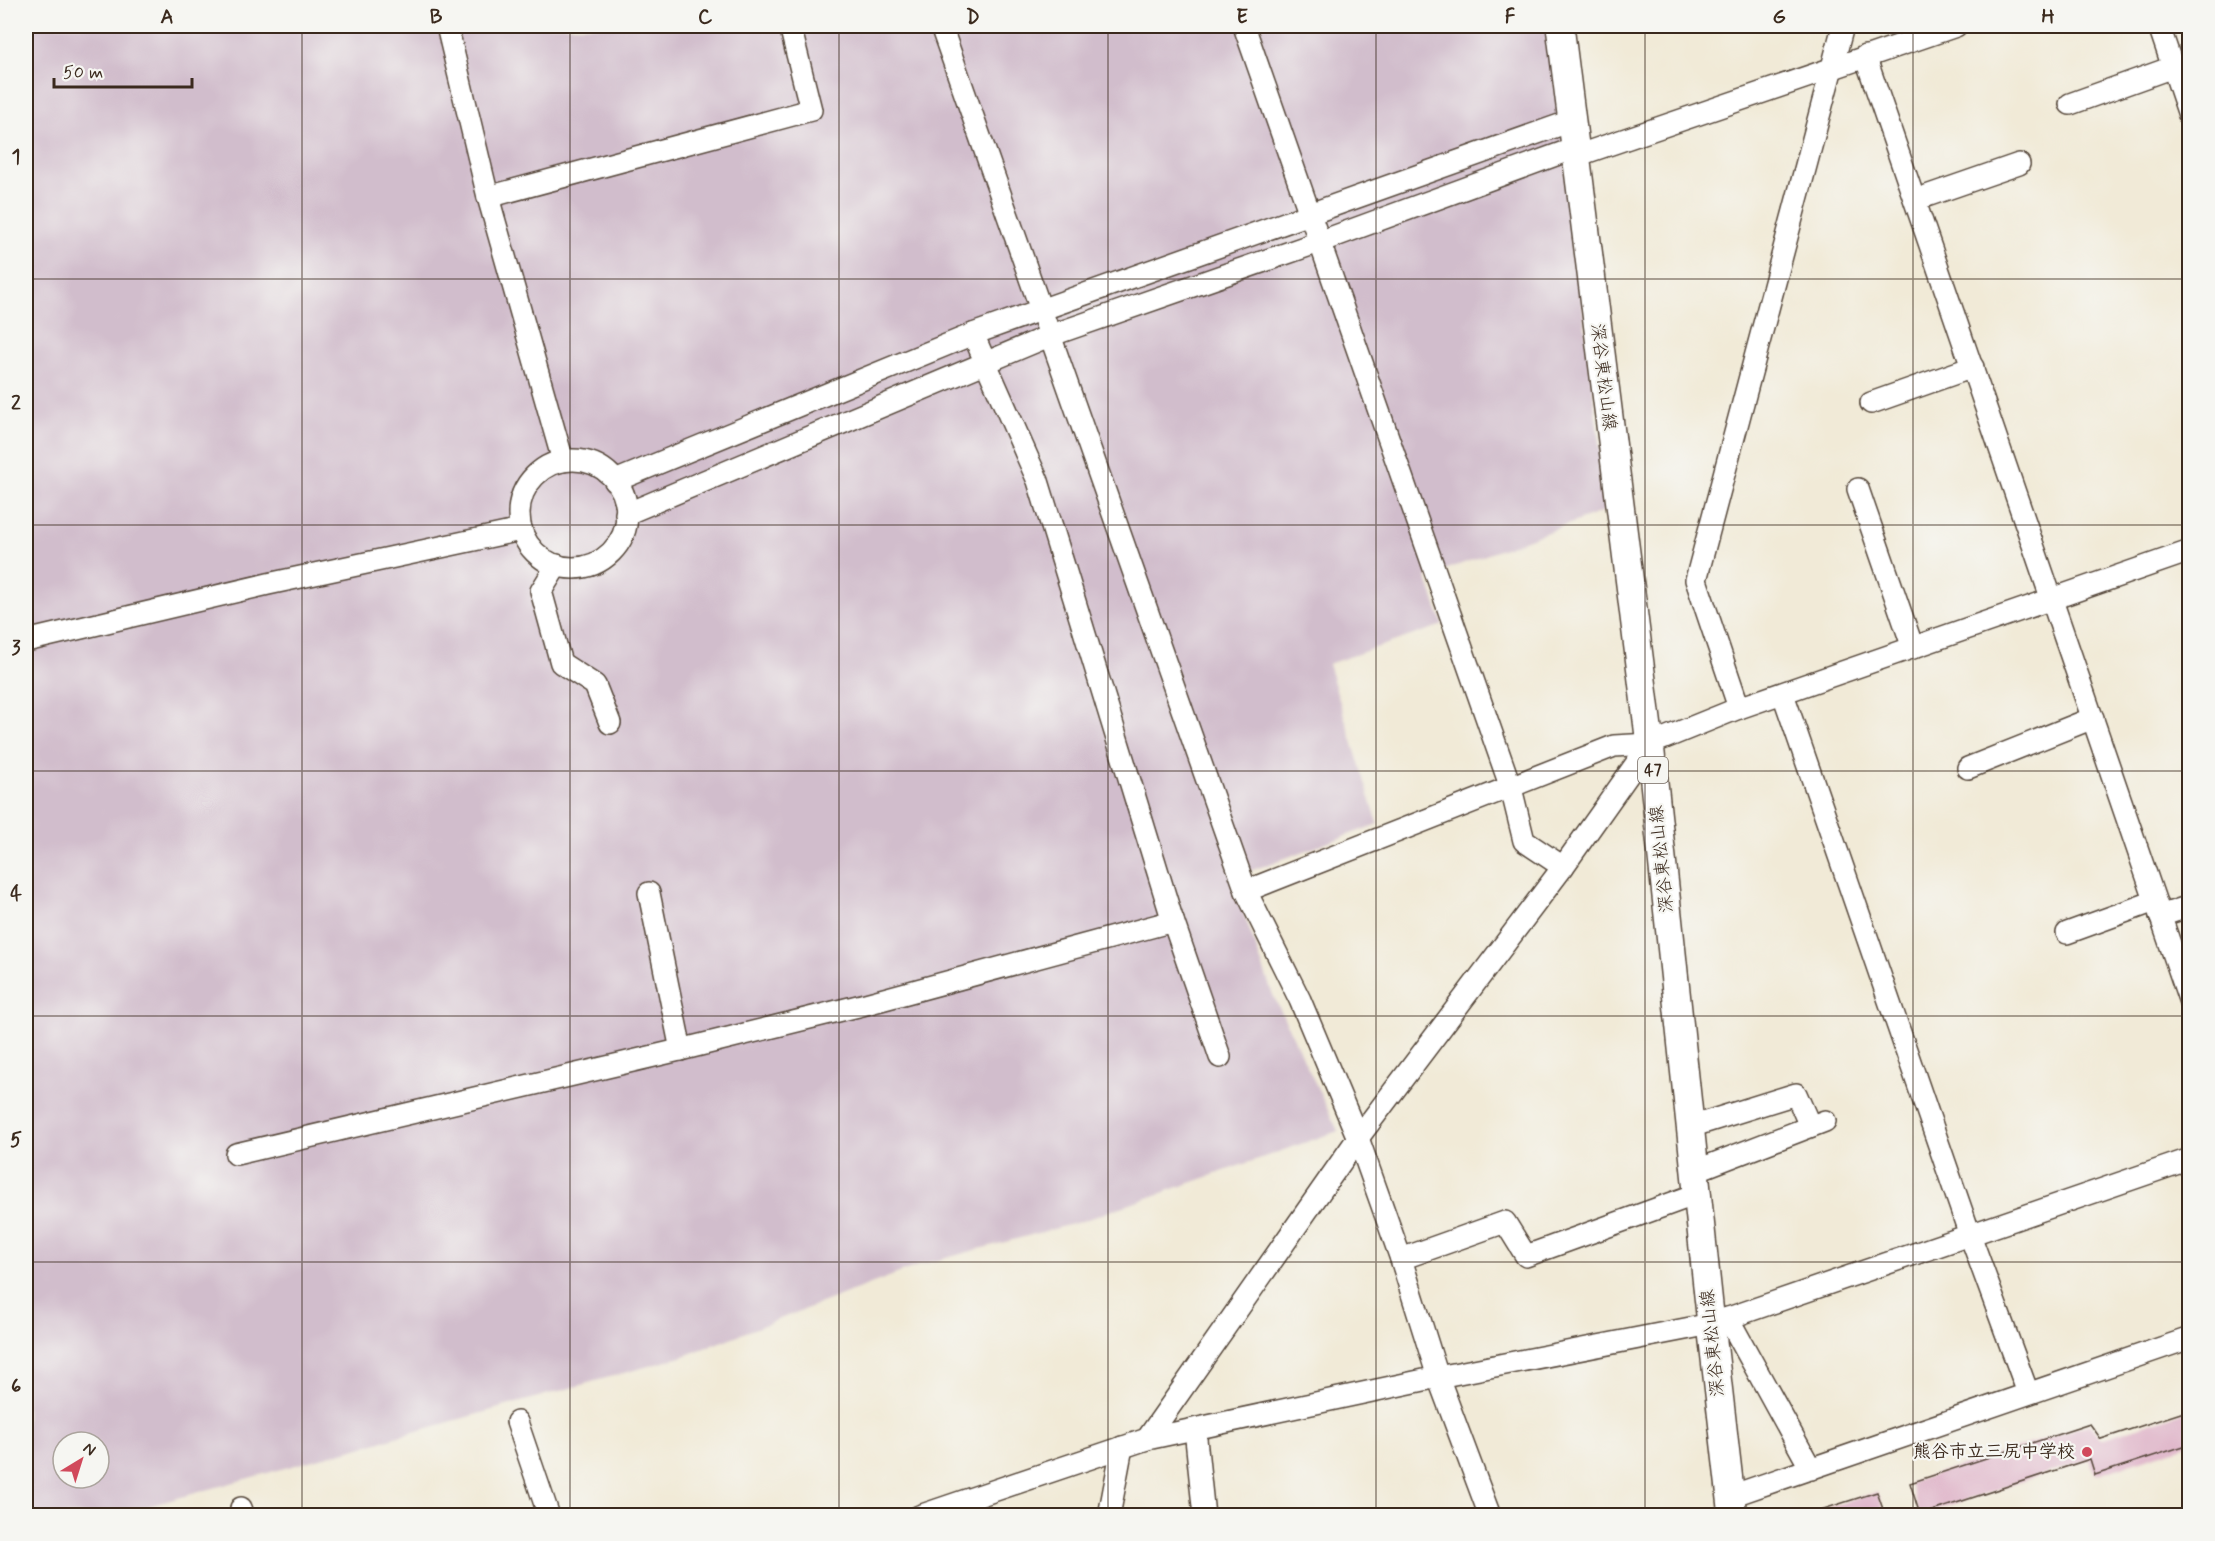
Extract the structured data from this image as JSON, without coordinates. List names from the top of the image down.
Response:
{
  "streets": {
    "main road": ["深谷東松山線", "47"]
  },
  "places": ["熊谷市立三尻中学校"],
  "scale_bar": "50 m",
  "north": "top right",
  "grid": {
    "columns": [
      "A",
      "B",
      "C",
      "D",
      "E",
      "F",
      "G",
      "H"
    ],
    "rows": [
      "1",
      "2",
      "3",
      "4",
      "5",
      "6"
    ]
  }
}
